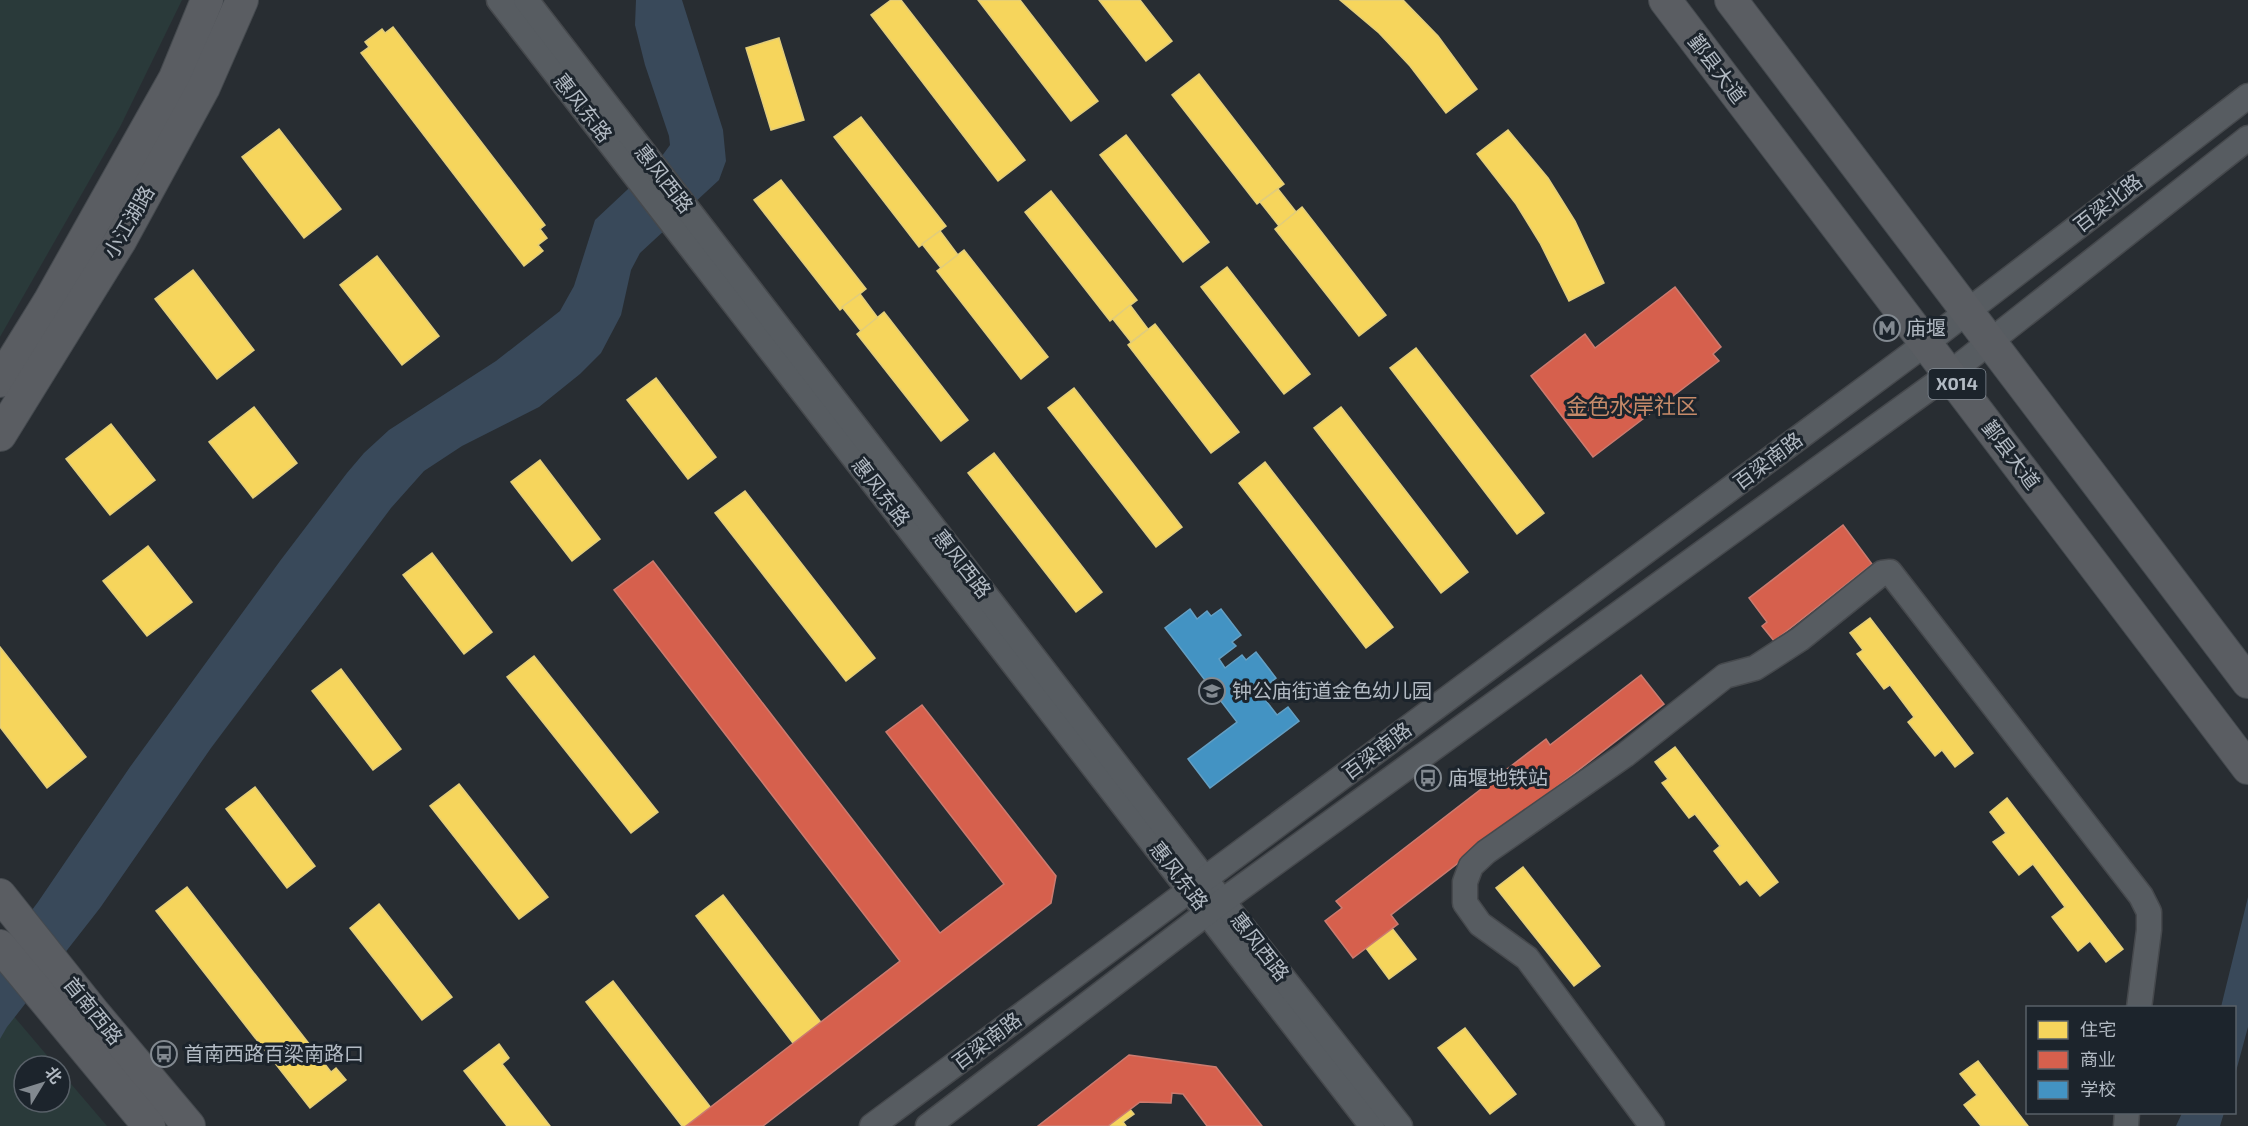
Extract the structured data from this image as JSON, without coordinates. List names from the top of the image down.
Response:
{
  "streets": {
    "main road": [
      "鄞县大道",
      "小江湖路",
      "X014",
      "首南西路"
    ],
    "street": [
      "惠风东路",
      "惠风西路",
      "百梁北路",
      "百梁南路"
    ]
  },
  "crossings": [
    ["鄞县大道", "百梁南路"],
    ["惠风东路", "惠风西路"],
    ["惠风东路", "百梁南路"],
    ["惠风西路", "百梁南路"],
    ["百梁北路", "X014"],
    ["百梁北路", "百梁南路"],
    ["X014", "百梁南路"]
  ],
  "districts": ["金色水岸社区"],
  "places": {
    "metro station": ["庙堰"],
    "school or university": ["钟公庙街道金色幼儿园"],
    "bus stop": ["庙堰地铁站", "首南西路百梁南路口"]
  },
  "legend": ["住宅", "商业", "学校"],
  "north": "top right"
}
